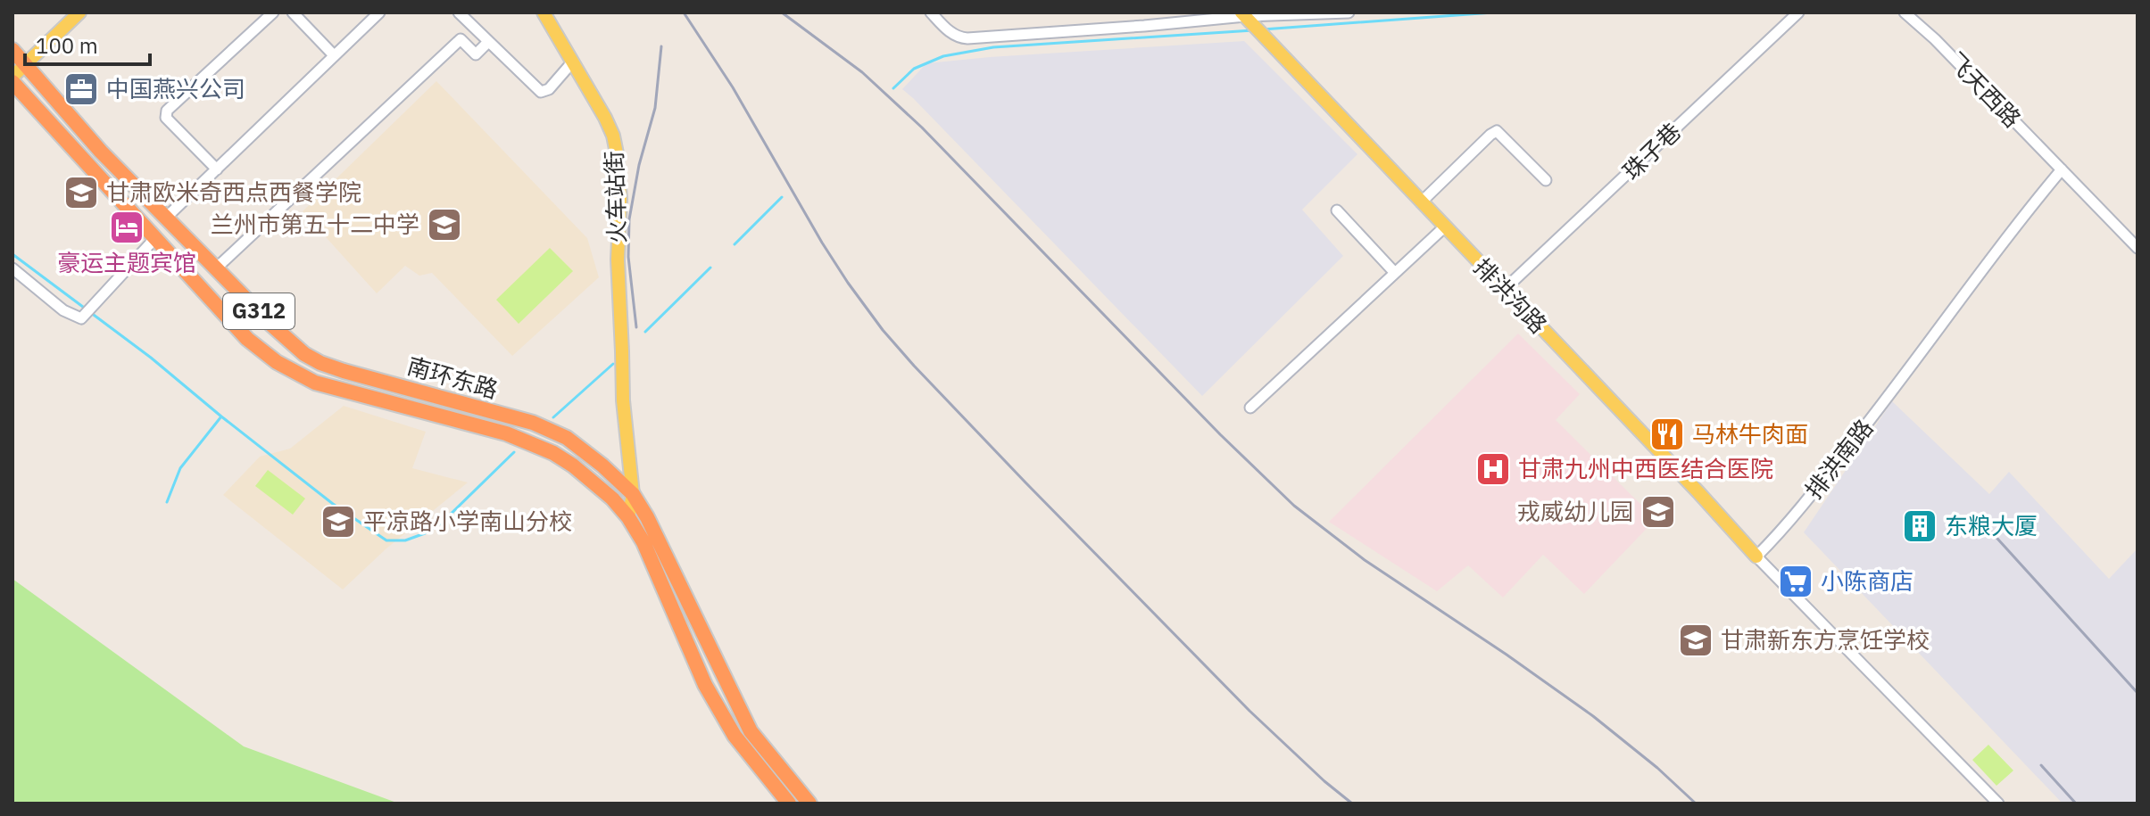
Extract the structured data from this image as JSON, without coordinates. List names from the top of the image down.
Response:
{
  "streets": {
    "highway": ["G312", "南环东路"],
    "main road": ["火车站街", "排洪沟路"],
    "street": ["飞天西路", "珠子巷", "排洪南路"]
  },
  "crossings": [
    ["飞天西路", "排洪南路"],
    ["珠子巷", "排洪沟路"],
    ["火车站街", "南环东路"],
    ["排洪沟路", "排洪南路"]
  ],
  "places": {
    "office": ["中国燕兴公司"],
    "school or university": [
      "甘肃欧米奇西点西餐学院",
      "兰州市第五十二中学",
      "戎威幼儿园",
      "平凉路小学南山分校",
      "甘肃新东方烹饪学校"
    ],
    "hotel": ["豪运主题宾馆"],
    "restaurant": ["马林牛肉面"],
    "hospital": ["甘肃九州中西医结合医院"],
    "building": ["东粮大厦"],
    "supermarket": ["小陈商店"]
  },
  "scale_bar": "100 m"
}
